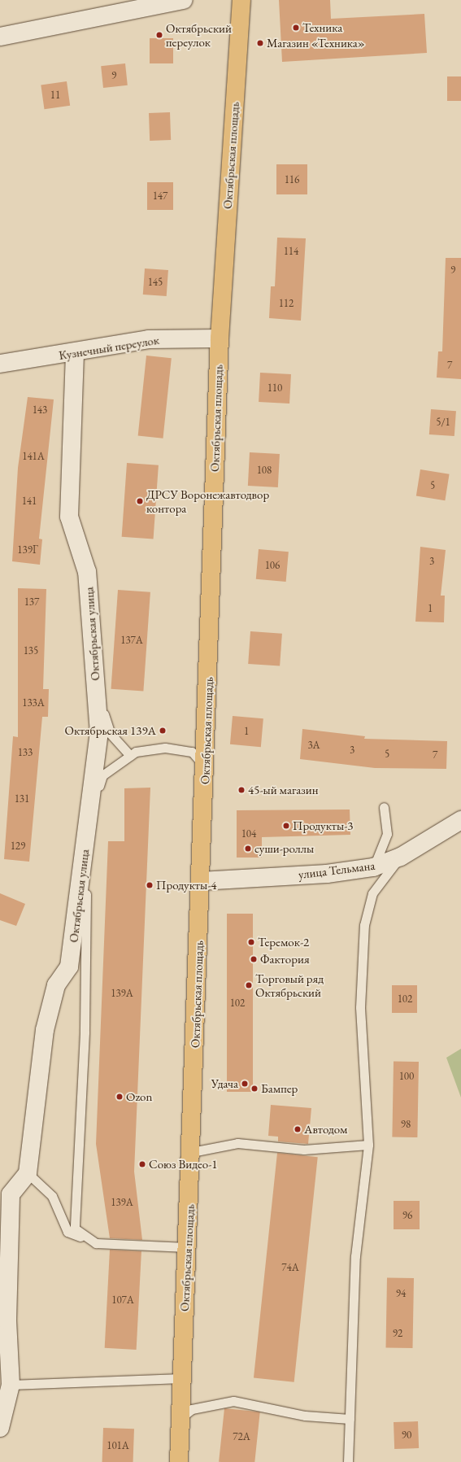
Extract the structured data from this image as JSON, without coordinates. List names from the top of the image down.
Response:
{
  "streets": {
    "main road": ["Октябрьская площадь"],
    "street": ["Кузнечный переулок", "Октябрьская улица", "улица Тельмана"]
  },
  "crossings": [
    ["Октябрьская площадь", "Кузнечный переулок"],
    ["Октябрьская площадь", "улица Тельмана"],
    ["Кузнечный переулок", "Октябрьская улица"]
  ],
  "places": [
    "Техника",
    "Октябрьский переулок",
    "Магазин «Техника»",
    "ДРСУ Воронежавтодвор контора",
    "Октябрьская 139А",
    "45-ый магазин",
    "Продукты-3",
    "суши-роллы",
    "Продукты-4",
    "Теремок-2",
    "Фактория",
    "Торговый ряд Октябрьский",
    "Удача",
    "Бампер",
    "Ozon",
    "Автодом",
    "Союз Видео-1"
  ],
  "house_numbers": [
    "9",
    "11",
    "116",
    "147",
    "114",
    "9",
    "145",
    "112",
    "7",
    "110",
    "143",
    "5/1",
    "141А",
    "108",
    "5",
    "141",
    "139Г",
    "3",
    "106",
    "137",
    "1",
    "137А",
    "135",
    "133А",
    "1",
    "3А",
    "3",
    "133",
    "5",
    "7",
    "131",
    "104",
    "129",
    "139А",
    "102",
    "102",
    "100",
    "98",
    "139А",
    "96",
    "74А",
    "94",
    "107А",
    "92",
    "90",
    "72А",
    "101А"
  ]
}
